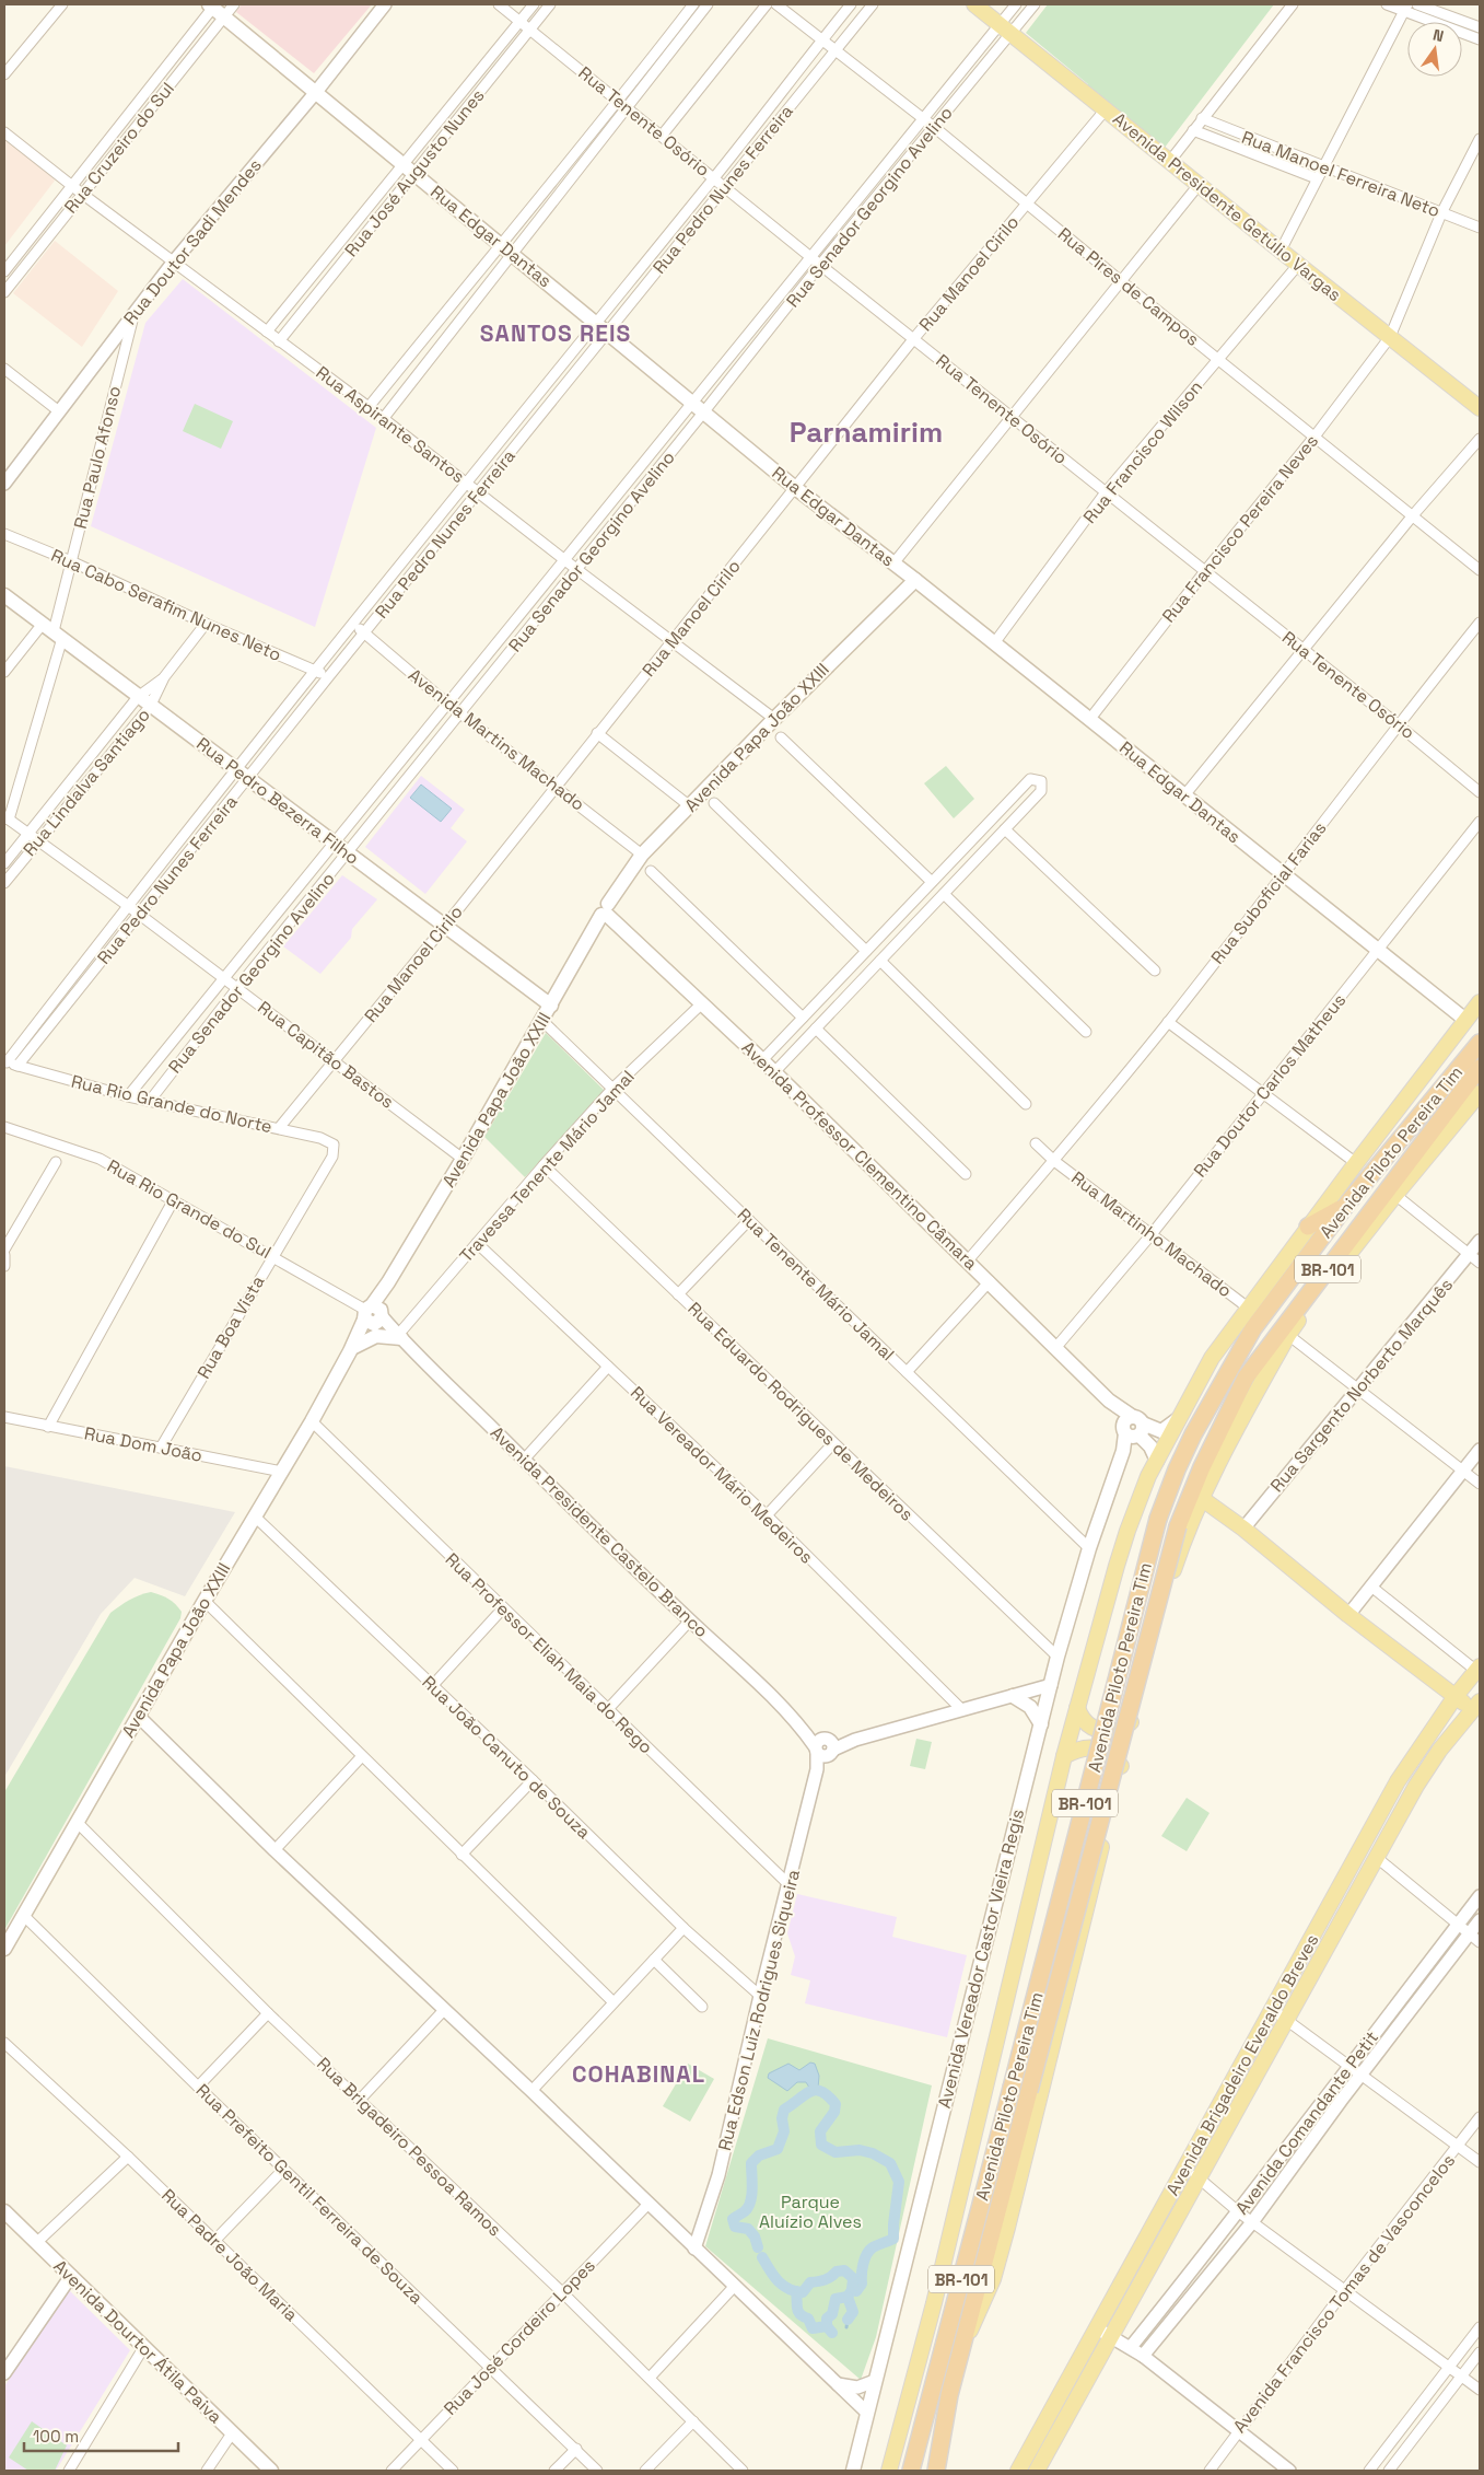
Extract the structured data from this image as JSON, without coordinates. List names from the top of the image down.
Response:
{
  "streets": {
    "highway": ["Avenida Piloto Pereira Tim", "BR-101"],
    "main road": [
      "Avenida Presidente Getúlio Vargas",
      "Rua Edgar Dantas",
      "Avenida Papa João XXIII",
      "Rua Pedro Bezerra Filho",
      "Avenida Professor Clementino Câmara",
      "Avenida Vereador Castor Vieira Regis",
      "Avenida Brigadeiro Everaldo Breves",
      "Avenida Dourtor Átila Paiva"
    ],
    "street": [
      "Rua Tenente Osório",
      "Rua Cruzeiro do Sul",
      "Rua José Augusto Nunes",
      "Rua Manoel Ferreira Neto",
      "Rua Pedro Nunes Ferreira",
      "Rua Senador Georgino Avelino",
      "Rua Doutor Sadi Mendes",
      "Rua Manoel Cirilo",
      "Rua Pires de Campos",
      "Rua Aspirante Santos",
      "Rua Francisco Wilson",
      "Rua Paulo Afonso",
      "Rua Francisco Pereira Neves",
      "Rua Cabo Serafim Nunes Neto",
      "Avenida Martins Machado",
      "Rua Lindalva Santiago",
      "Rua Suboficial Farias",
      "Rua Capitão Bastos",
      "Rua Doutor Carlos Matheus",
      "Rua Rio Grande do Norte",
      "Travessa Tenente Mário Jamal",
      "Rua Rio Grande do Sul",
      "Rua Martinho Machado",
      "Rua Tenente Mário Jamal",
      "Rua Boa Vista",
      "Rua Sargento Norberto Marquês",
      "Rua Eduardo Rodrigues de Medeiros",
      "Rua Dom João",
      "Rua Vereador Mário Medeiros",
      "Avenida Presidente Castelo Branco",
      "Rua Professor Eliah Maia do Rego",
      "Rua João Canuto de Souza",
      "Rua Edson Luiz Rodrigues Siqueira",
      "Avenida Comandante Petit",
      "Rua Brigadeiro Pessoa Ramos",
      "Rua Prefeito Gentil Ferreira de Souza",
      "Rua Padre João Maria",
      "Avenida Francisco Tomas de Vasconcelos",
      "Rua José Cordeiro Lopes"
    ]
  },
  "crossings": [
    ["Rua Tenente Osório", "Rua José Augusto Nunes"],
    ["Rua Tenente Osório", "Rua Pedro Nunes Ferreira"],
    ["Rua Tenente Osório", "Rua Senador Georgino Avelino"],
    ["Rua Tenente Osório", "Rua Manoel Cirilo"],
    ["Rua Tenente Osório", "Rua Francisco Wilson"],
    ["Rua Tenente Osório", "Rua Francisco Pereira Neves"],
    ["Rua Tenente Osório", "Rua Suboficial Farias"],
    ["Rua Cruzeiro do Sul", "Rua Edgar Dantas"],
    ["Rua Cruzeiro do Sul", "Rua Aspirante Santos"],
    ["Rua José Augusto Nunes", "Rua Edgar Dantas"],
    ["Rua José Augusto Nunes", "Rua Aspirante Santos"],
    ["Rua Manoel Ferreira Neto", "Rua Francisco Pereira Neves"],
    ["Rua Pedro Nunes Ferreira", "Rua Edgar Dantas"],
    ["Rua Pedro Nunes Ferreira", "Rua Pires de Campos"],
    ["Rua Pedro Nunes Ferreira", "Rua Aspirante Santos"],
    ["Rua Pedro Nunes Ferreira", "Rua Cabo Serafim Nunes Neto"],
    ["Rua Pedro Nunes Ferreira", "Avenida Martins Machado"],
    ["Rua Pedro Nunes Ferreira", "Rua Pedro Bezerra Filho"],
    ["Rua Pedro Nunes Ferreira", "Rua Capitão Bastos"],
    ["Rua Pedro Nunes Ferreira", "Rua Rio Grande do Norte"],
    ["Rua Senador Georgino Avelino", "Avenida Presidente Getúlio Vargas"],
    ["Rua Senador Georgino Avelino", "Rua Edgar Dantas"],
    ["Rua Senador Georgino Avelino", "Rua Pires de Campos"],
    ["Rua Senador Georgino Avelino", "Rua Aspirante Santos"],
    ["Rua Senador Georgino Avelino", "Avenida Martins Machado"],
    ["Rua Senador Georgino Avelino", "Rua Pedro Bezerra Filho"],
    ["Rua Senador Georgino Avelino", "Rua Capitão Bastos"],
    ["Rua Senador Georgino Avelino", "Rua Rio Grande do Norte"],
    ["Avenida Presidente Getúlio Vargas", "Rua Manoel Cirilo"],
    ["Avenida Presidente Getúlio Vargas", "Rua Francisco Wilson"],
    ["Avenida Presidente Getúlio Vargas", "Rua Francisco Pereira Neves"],
    ["Rua Edgar Dantas", "Rua Doutor Sadi Mendes"],
    ["Rua Edgar Dantas", "Rua Manoel Cirilo"],
    ["Rua Edgar Dantas", "Rua Francisco Wilson"],
    ["Rua Edgar Dantas", "Rua Francisco Pereira Neves"],
    ["Rua Edgar Dantas", "Avenida Papa João XXIII"],
    ["Rua Edgar Dantas", "Rua Suboficial Farias"],
    ["Rua Edgar Dantas", "Rua Doutor Carlos Matheus"],
    ["Rua Doutor Sadi Mendes", "Rua Aspirante Santos"],
    ["Rua Doutor Sadi Mendes", "Rua Paulo Afonso"],
    ["Rua Manoel Cirilo", "Rua Pires de Campos"],
    ["Rua Manoel Cirilo", "Rua Aspirante Santos"],
    ["Rua Manoel Cirilo", "Avenida Martins Machado"],
    ["Rua Manoel Cirilo", "Rua Pedro Bezerra Filho"],
    ["Rua Manoel Cirilo", "Rua Capitão Bastos"],
    ["Rua Manoel Cirilo", "Rua Rio Grande do Norte"],
    ["Rua Pires de Campos", "Rua Francisco Wilson"],
    ["Rua Pires de Campos", "Rua Francisco Pereira Neves"],
    ["Rua Aspirante Santos", "Avenida Papa João XXIII"],
    ["Rua Paulo Afonso", "Rua Cabo Serafim Nunes Neto"],
    ["Rua Paulo Afonso", "Rua Pedro Bezerra Filho"],
    ["Rua Cabo Serafim Nunes Neto", "Rua Lindalva Santiago"],
    ["Avenida Papa João XXIII", "Avenida Martins Machado"],
    ["Avenida Papa João XXIII", "Rua Pedro Bezerra Filho"],
    ["Avenida Papa João XXIII", "Rua Capitão Bastos"],
    ["Avenida Papa João XXIII", "Avenida Professor Clementino Câmara"],
    ["Avenida Papa João XXIII", "Rua Rio Grande do Sul"],
    ["Avenida Papa João XXIII", "Rua Tenente Mário Jamal"],
    ["Avenida Papa João XXIII", "Rua Dom João"],
    ["Avenida Papa João XXIII", "Avenida Presidente Castelo Branco"],
    ["Avenida Papa João XXIII", "Rua Professor Eliah Maia do Rego"],
    ["Avenida Papa João XXIII", "Rua João Canuto de Souza"],
    ["Avenida Papa João XXIII", "Rua Brigadeiro Pessoa Ramos"],
    ["Avenida Papa João XXIII", "Rua Prefeito Gentil Ferreira de Souza"],
    ["Rua Lindalva Santiago", "Rua Pedro Bezerra Filho"],
    ["Rua Lindalva Santiago", "Rua Capitão Bastos"],
    ["Rua Suboficial Farias", "Avenida Professor Clementino Câmara"],
    ["Rua Suboficial Farias", "Rua Martinho Machado"],
    ["Rua Doutor Carlos Matheus", "Avenida Professor Clementino Câmara"],
    ["Rua Doutor Carlos Matheus", "Rua Martinho Machado"],
    ["Rua Rio Grande do Norte", "Rua Boa Vista"],
    ["Avenida Professor Clementino Câmara", "Travessa Tenente Mário Jamal"],
    ["Avenida Professor Clementino Câmara", "Avenida Vereador Castor Vieira Regis"],
    ["Travessa Tenente Mário Jamal", "Rua Tenente Mário Jamal"],
    ["Travessa Tenente Mário Jamal", "Rua Eduardo Rodrigues de Medeiros"],
    ["Travessa Tenente Mário Jamal", "Rua Vereador Mário Medeiros"],
    ["Travessa Tenente Mário Jamal", "Avenida Presidente Castelo Branco"],
    ["Rua Rio Grande do Sul", "Rua Boa Vista"],
    ["Rua Rio Grande do Sul", "Avenida Presidente Castelo Branco"],
    ["Rua Tenente Mário Jamal", "Avenida Vereador Castor Vieira Regis"],
    ["Rua Boa Vista", "Rua Dom João"],
    ["Rua Eduardo Rodrigues de Medeiros", "Avenida Vereador Castor Vieira Regis"],
    ["Avenida Presidente Castelo Branco", "Rua Edson Luiz Rodrigues Siqueira"],
    ["Rua Professor Eliah Maia do Rego", "Rua Edson Luiz Rodrigues Siqueira"],
    ["Rua João Canuto de Souza", "Rua Edson Luiz Rodrigues Siqueira"],
    ["Rua Brigadeiro Pessoa Ramos", "Rua José Cordeiro Lopes"],
    ["Rua Prefeito Gentil Ferreira de Souza", "Rua José Cordeiro Lopes"],
    ["Rua Padre João Maria", "Rua José Cordeiro Lopes"]
  ],
  "districts": ["SANTOS REIS", "Parnamirim", "COHABINAL"],
  "parks": ["Parque Aluízio Alves"],
  "scale_bar": "100 m",
  "north": "top"
}
